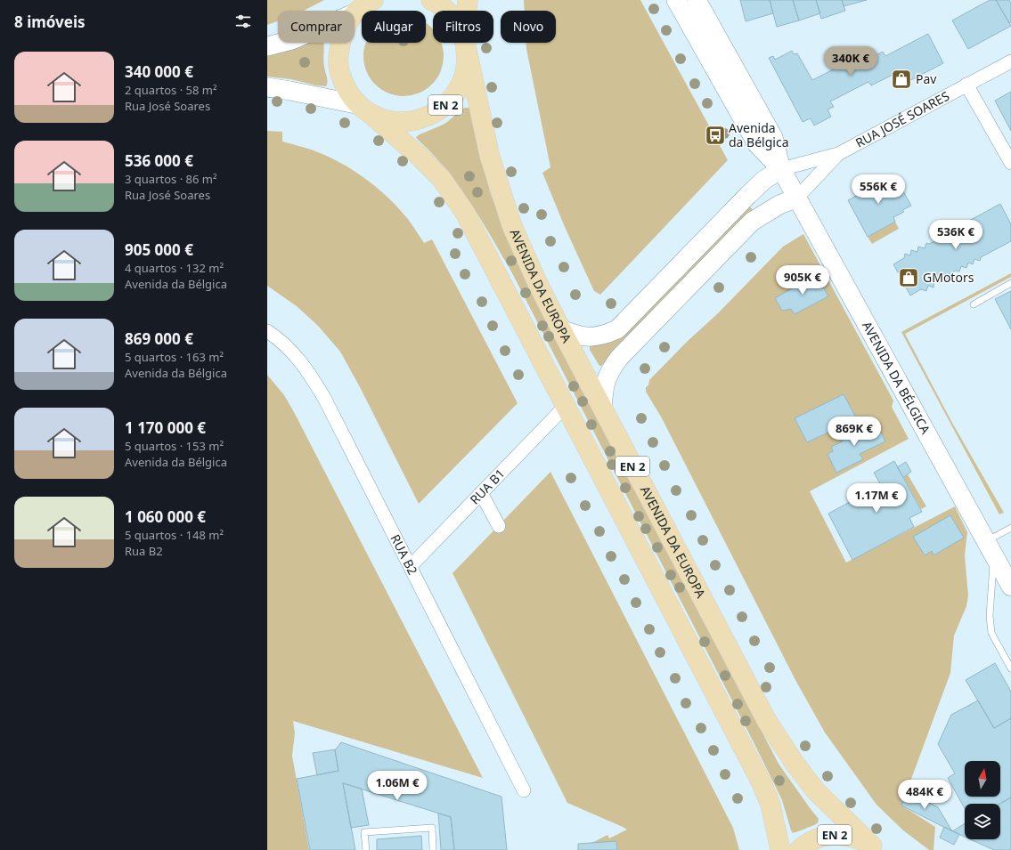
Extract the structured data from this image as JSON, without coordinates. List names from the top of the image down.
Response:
{
  "streets": {
    "main road": ["EN 2", "AVENIDA DA EUROPA", "AVENIDA DA BÉLGICA"],
    "street": ["RUA JOSÉ SOARES", "RUA B1", "RUA B2"]
  },
  "crossings": [
    ["EN 2", "AVENIDA DA EUROPA"],
    ["EN 2", "RUA B1"],
    ["RUA B1", "RUA B2"]
  ],
  "places": {
    "shop": ["Pav", "GMotors"],
    "bus stop": ["Avenida da Bélgica"]
  },
  "north": "top",
  "page": {
    "heading": "8 imóveis",
    "chip": [
      "Comprar",
      "Alugar",
      "Filtros",
      "Novo"
    ],
    "list": [
      {
        "name": "340 000 €",
        "note": "2 quartos · 58 m² · Rua José Soares"
      },
      {
        "name": "536 000 €",
        "note": "3 quartos · 86 m² · Rua José Soares"
      },
      {
        "name": "905 000 €",
        "note": "4 quartos · 132 m² · Avenida da Bélgica"
      },
      {
        "name": "869 000 €",
        "note": "5 quartos · 163 m² · Avenida da Bélgica"
      },
      {
        "name": "1 170 000 €",
        "note": "5 quartos · 153 m² · Avenida da Bélgica"
      },
      {
        "name": "1 060 000 €",
        "note": "5 quartos · 148 m² · Rua B2"
      }
    ],
    "price": [
      "340K €",
      "556K €",
      "536K €",
      "905K €",
      "869K €",
      "1.17M €",
      "1.06M €",
      "484K €"
    ]
  }
}
